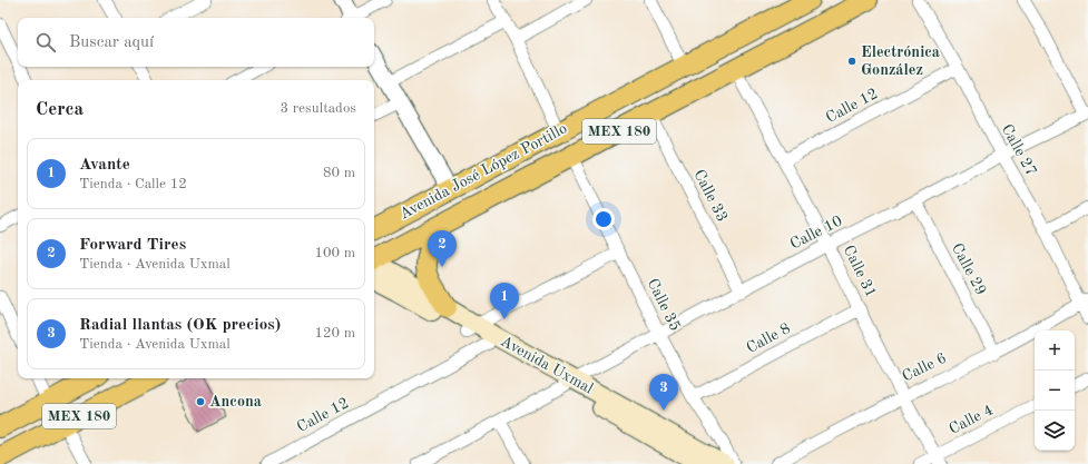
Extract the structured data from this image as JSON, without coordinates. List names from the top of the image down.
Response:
{
  "streets": {
    "main road": ["MEX 180", "Avenida José López Portillo", "Avenida Uxmal"],
    "street": [
      "Calle 12",
      "Calle 27",
      "Calle 33",
      "Calle 10",
      "Calle 29",
      "Calle 31",
      "Calle 35",
      "Calle 8",
      "Calle 6",
      "Calle 4"
    ]
  },
  "crossings": [
    ["Calle 12", "Calle 27"],
    ["Calle 12", "Calle 31"],
    ["Calle 12", "Avenida Uxmal"],
    ["Calle 27", "Calle 10"],
    ["Calle 27", "Calle 6"],
    ["Avenida José López Portillo", "Calle 33"],
    ["Avenida José López Portillo", "Calle 31"],
    ["Avenida José López Portillo", "Calle 35"],
    ["Calle 33", "Calle 10"],
    ["Calle 10", "Calle 29"],
    ["Calle 10", "Calle 31"],
    ["Calle 10", "Calle 35"],
    ["Calle 10", "Avenida Uxmal"],
    ["Calle 29", "Calle 6"],
    ["Calle 31", "Calle 8"],
    ["Calle 31", "Calle 6"],
    ["Calle 31", "Calle 4"],
    ["Calle 35", "Calle 8"]
  ],
  "places": ["Electrónica González", "Ancona"],
  "page": {
    "search": "Buscar aquí",
    "heading": ["Cerca", "3 resultados"],
    "list": [
      {
        "mark": "1",
        "name": "Avante",
        "note": "Tienda · Calle 12",
        "value": "80 m"
      },
      {
        "mark": "2",
        "name": "Forward Tires",
        "note": "Tienda · Avenida Uxmal",
        "value": "100 m"
      },
      {
        "mark": "3",
        "name": "Radial llantas (OK precios)",
        "note": "Tienda · Avenida Uxmal",
        "value": "120 m"
      }
    ],
    "pins": ["2", "1", "3"],
    "map_buttons": ["+", "−"]
  }
}
